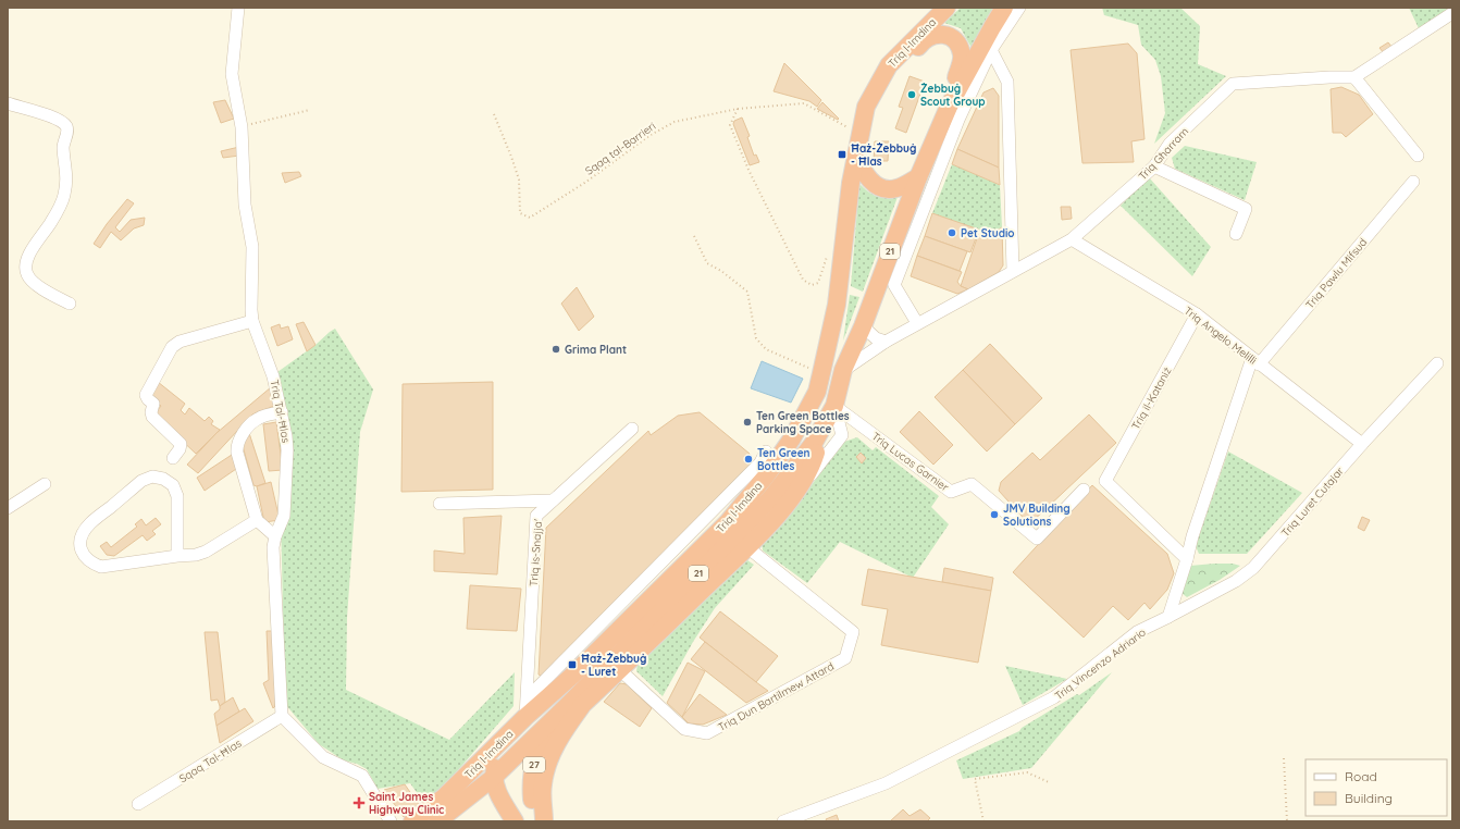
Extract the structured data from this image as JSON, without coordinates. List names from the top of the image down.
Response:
{
  "streets": {
    "highway": ["Triq l-Imdina", "21", "27"],
    "street": [
      "Triq Għarram",
      "Triq Pawlu Mifsud",
      "Triq Angelo Melilli",
      "Triq il-Kataniż",
      "Triq Tal-Ħlas",
      "Triq Lucas Garnier",
      "Triq Luret Cutajar",
      "Triq is-Snajja'",
      "Triq Vincenzo Adriario",
      "Triq Dun Bartilmew Attard",
      "Sqaq Tal-Ħlas"
    ],
    "path": ["Sqaq tal-Barrieri"]
  },
  "crossings": [
    ["Triq l-Imdina", "Sqaq tal-Barrieri"],
    ["Triq l-Imdina", "Triq Għarram"],
    ["Triq l-Imdina", "Triq Lucas Garnier"],
    ["Triq l-Imdina", "Triq is-Snajja'"],
    ["Triq l-Imdina", "27"],
    ["Triq Għarram", "Triq Angelo Melilli"],
    ["Triq Pawlu Mifsud", "Triq Angelo Melilli"],
    ["Triq Angelo Melilli", "Triq il-Kataniż"],
    ["Triq Angelo Melilli", "Triq Luret Cutajar"],
    ["Triq Tal-Ħlas", "Sqaq Tal-Ħlas"],
    ["Triq Luret Cutajar", "Triq Vincenzo Adriario"]
  ],
  "places": {
    "other": [
      "Żebbuġ Scout Group",
      "Pet Studio",
      "Grima Plant",
      "Ten Green Bottles Parking Space",
      "Ten Green Bottles",
      "JMV Building Solutions"
    ],
    "transit": ["Ħaż-Żebbuġ - Ħlas", "Ħaż-Żebbuġ - Luret"],
    "health": ["Saint James Highway Clinic"]
  },
  "legend": ["Road", "Building"]
}
